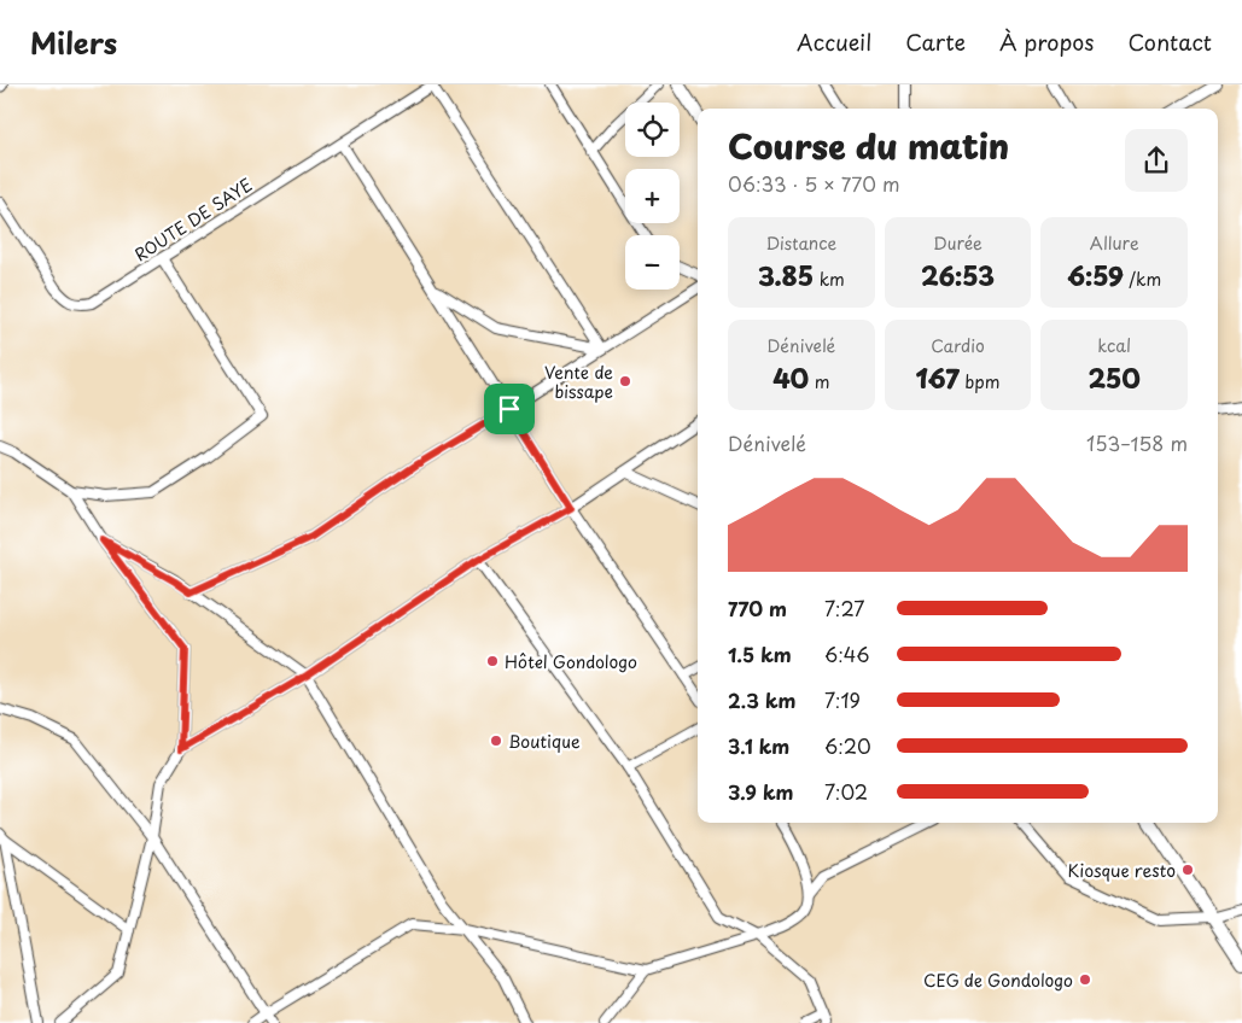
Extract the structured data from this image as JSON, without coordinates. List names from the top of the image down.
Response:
{
  "streets": {
    "street": ["ROUTE DE SAYE"]
  },
  "places": [
    "Vente de bissape",
    "Hôtel Gondologo",
    "Boutique",
    "Kiosque resto",
    "CEG de Gondologo"
  ],
  "page": {
    "header": "Milers",
    "nav": [
      "Accueil",
      "Carte",
      "À propos",
      "Contact"
    ],
    "map_buttons": ["+", "−"],
    "heading": ["Course du matin", "06:33 · 5 × 770 m"],
    "stats": [
      ["Distance", "3.85 km"],
      ["Durée", "26:53"],
      ["Allure", "6:59 /km"],
      ["Dénivelé", "40 m"],
      ["Cardio", "167 bpm"],
      ["kcal", "250"]
    ],
    "chart": ["Dénivelé", "153–158 m"],
    "list": [
      {
        "name": "770 m",
        "note": "7:27"
      },
      {
        "name": "1.5 km",
        "note": "6:46"
      },
      {
        "name": "2.3 km",
        "note": "7:19"
      },
      {
        "name": "3.1 km",
        "note": "6:20"
      },
      {
        "name": "3.9 km",
        "note": "7:02"
      }
    ]
  }
}
